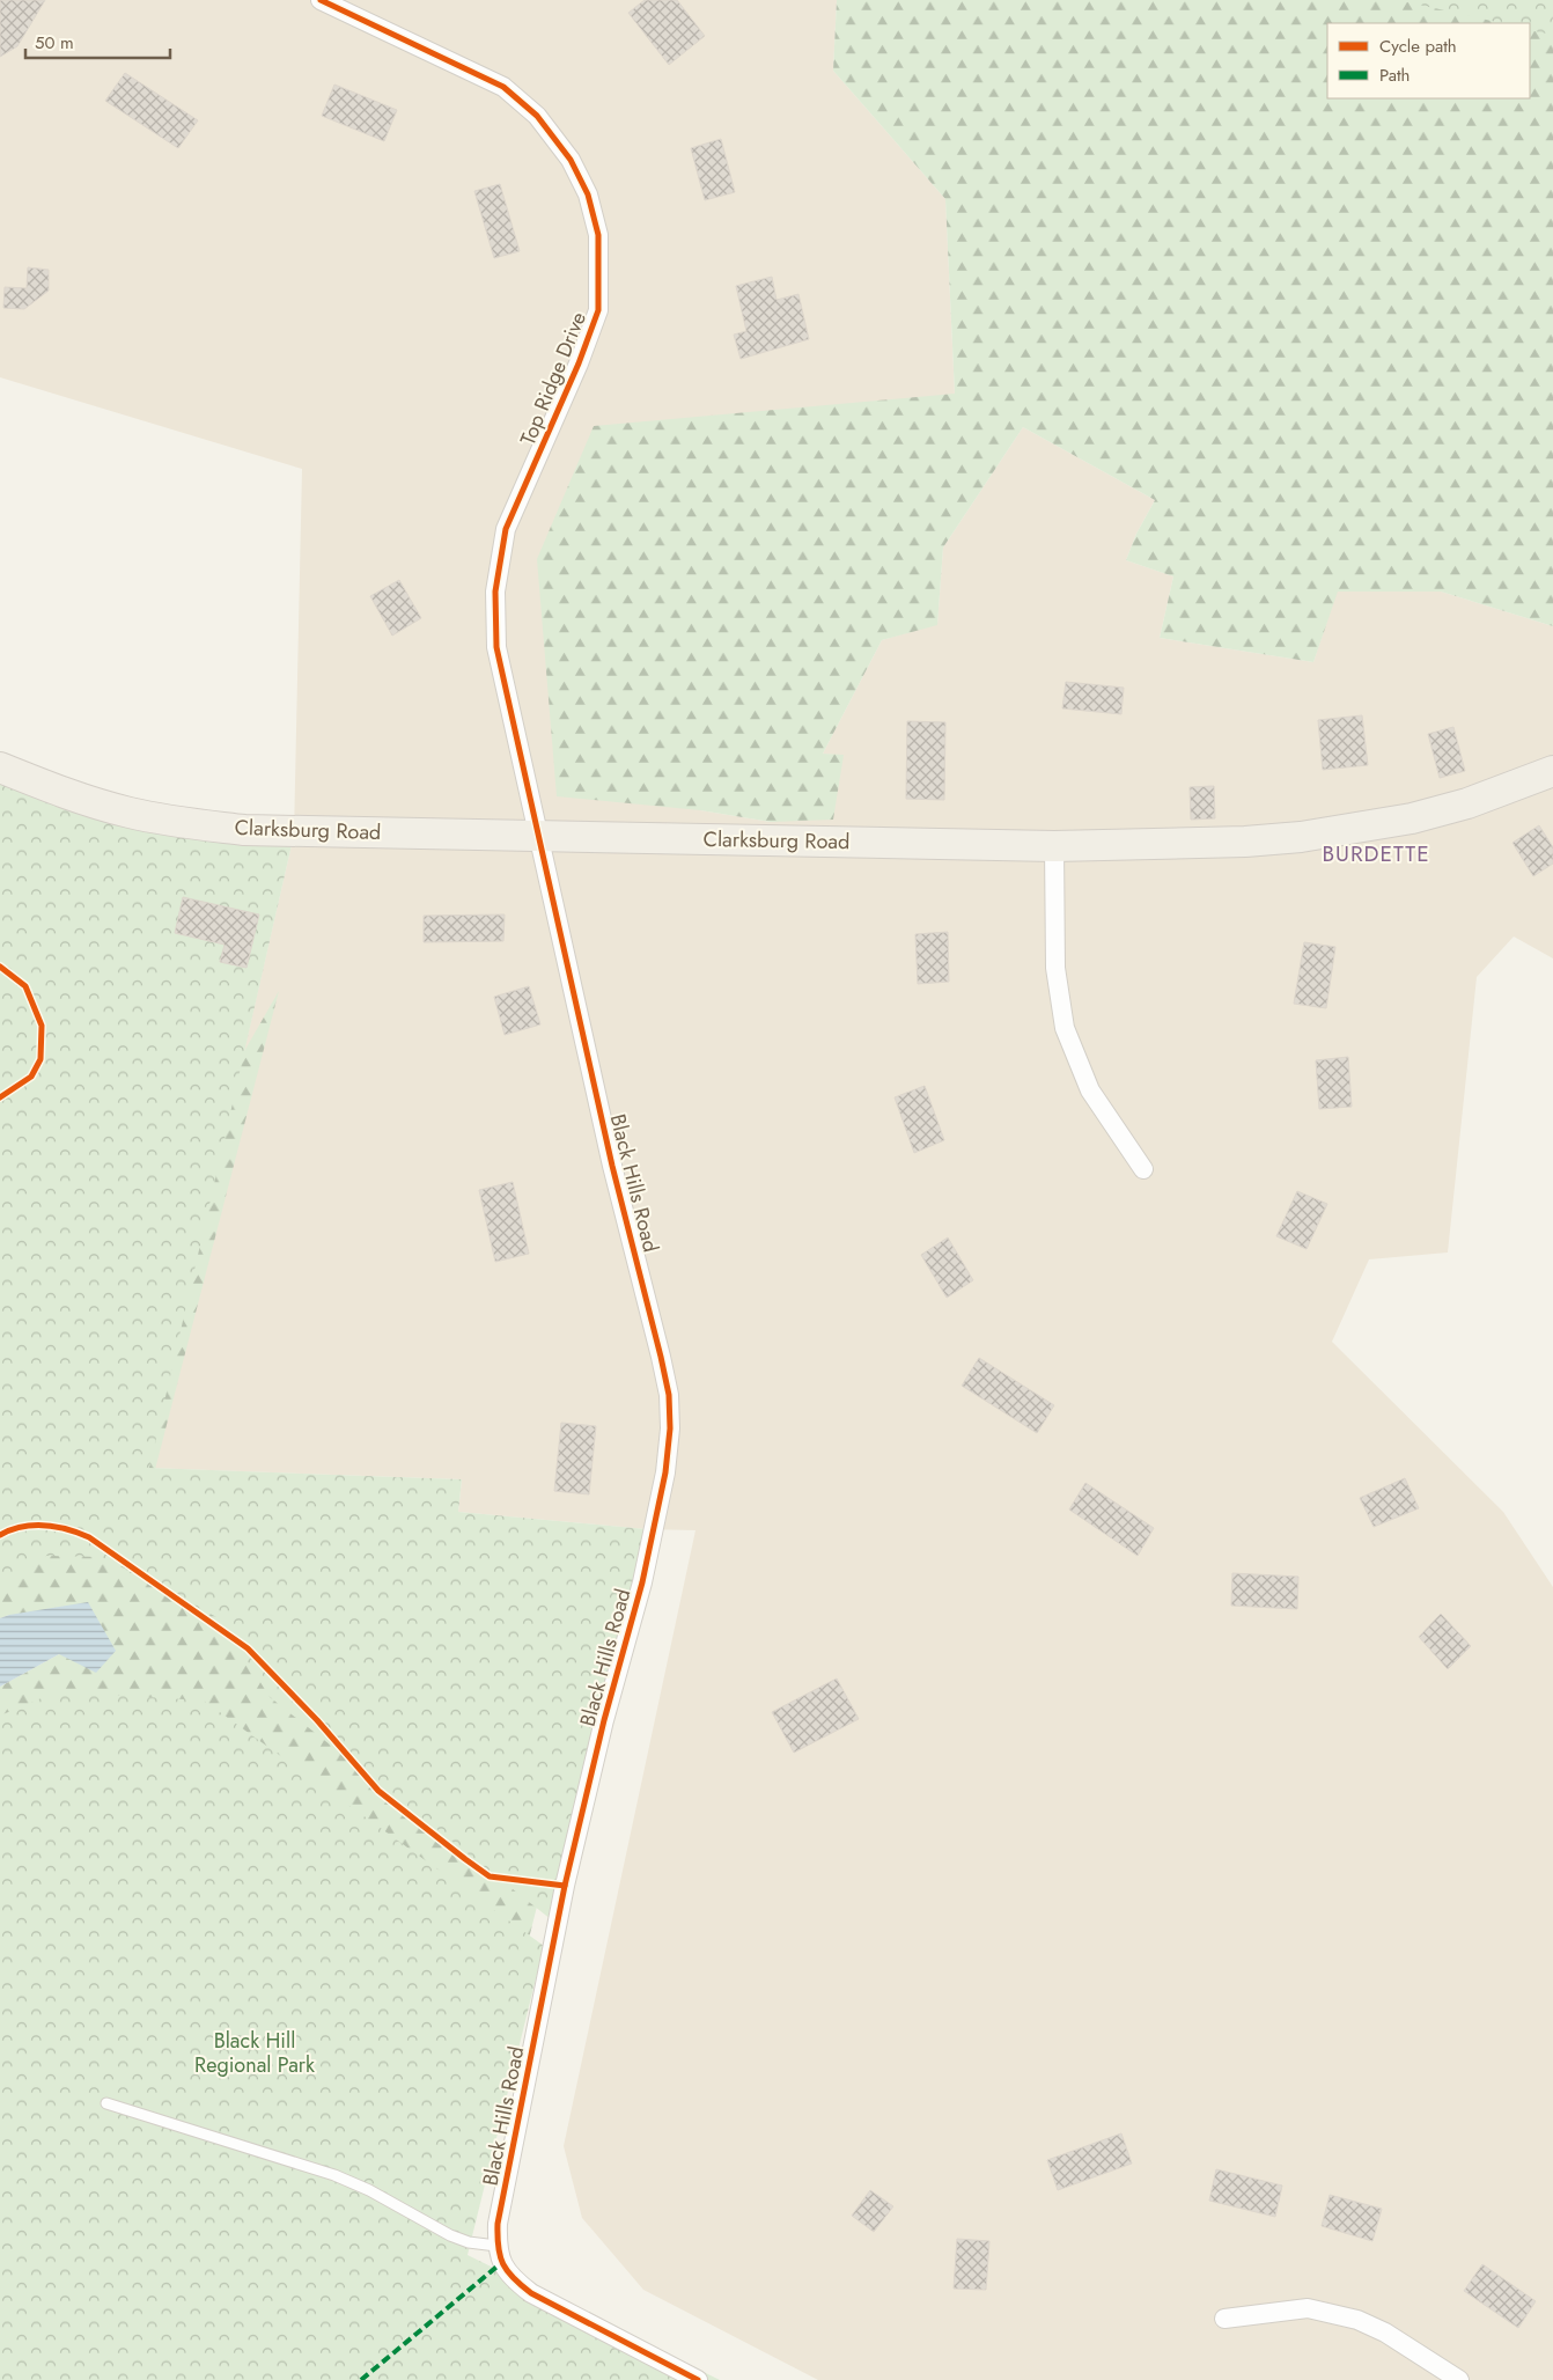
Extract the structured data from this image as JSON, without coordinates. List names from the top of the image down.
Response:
{
  "streets": {
    "main road": ["Clarksburg Road"],
    "street": ["Top Ridge Drive", "Black Hills Road"]
  },
  "crossings": [
    ["Top Ridge Drive", "Clarksburg Road"],
    ["Top Ridge Drive", "Black Hills Road"],
    ["Clarksburg Road", "Black Hills Road"]
  ],
  "districts": ["BURDETTE"],
  "parks": ["Black Hill Regional Park"],
  "legend": ["Cycle path", "Path"],
  "scale_bar": "50 m"
}
